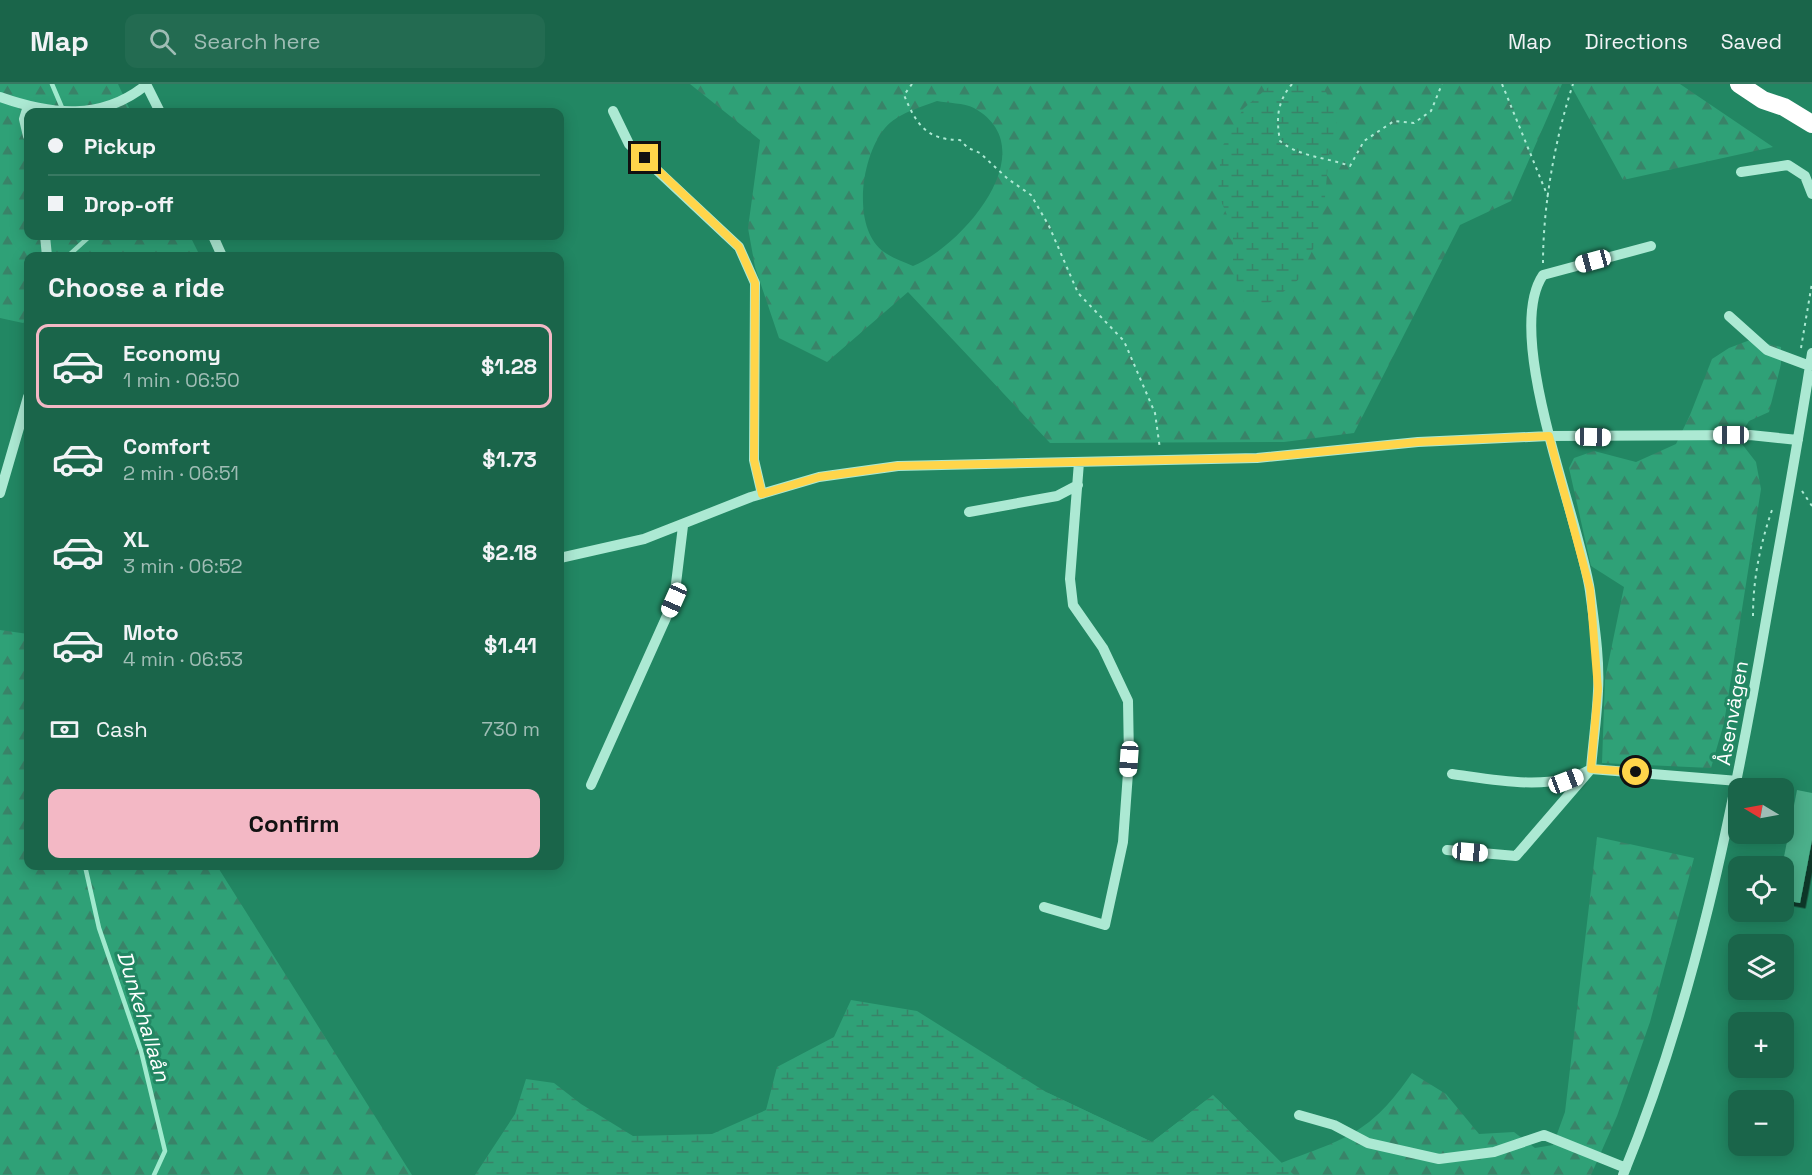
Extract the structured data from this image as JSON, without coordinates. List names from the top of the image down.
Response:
{
  "streets": {
    "street": ["Åsenvägen"]
  },
  "water": ["Dunkehallaån"],
  "north": "left",
  "page": {
    "header": "Map",
    "search": "Search here",
    "nav": ["Map", "Directions", "Saved"],
    "banner": ["Pickup", "Drop-off"],
    "heading": "Choose a ride",
    "list": [
      {
        "name": "Economy",
        "note": "1 min · 06:50",
        "value": "$1.28"
      },
      {
        "name": "Comfort",
        "note": "2 min · 06:51",
        "value": "$1.73"
      },
      {
        "name": "XL",
        "note": "3 min · 06:52",
        "value": "$2.18"
      },
      {
        "name": "Moto",
        "note": "4 min · 06:53",
        "value": "$1.41"
      }
    ],
    "pay": ["Cash", "730 m"],
    "buttons": "Confirm",
    "map_buttons": ["+", "−"]
  }
}
